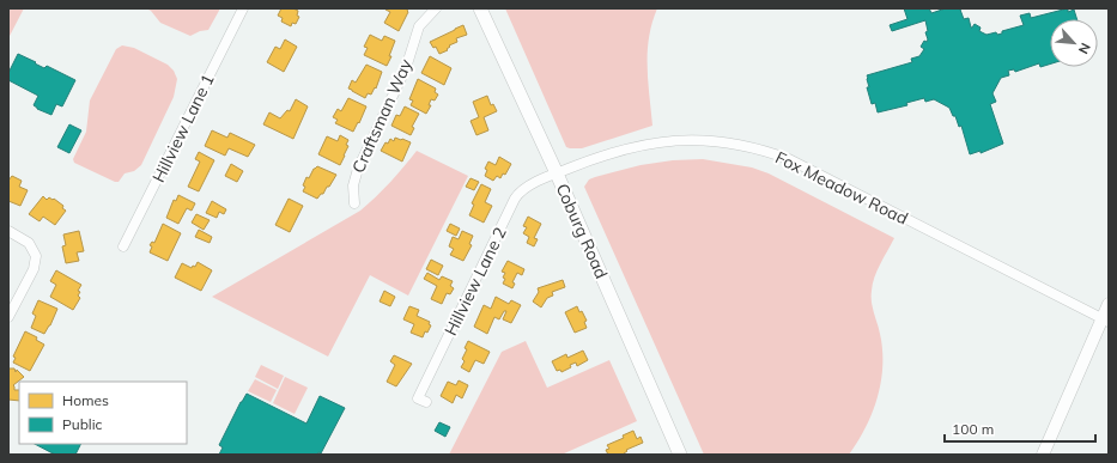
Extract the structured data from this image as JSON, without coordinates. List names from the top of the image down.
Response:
{
  "streets": {
    "main road": ["Coburg Road"],
    "street": [
      "Craftsman Way",
      "Hillview Lane 1",
      "Fox Meadow Road",
      "Hillview Lane 2"
    ]
  },
  "crossings": [
    ["Fox Meadow Road", "Coburg Road"],
    ["Fox Meadow Road", "Hillview Lane 2"],
    ["Coburg Road", "Hillview Lane 2"]
  ],
  "legend": ["Homes", "Public"],
  "scale_bar": "100 m",
  "north": "bottom right"
}
